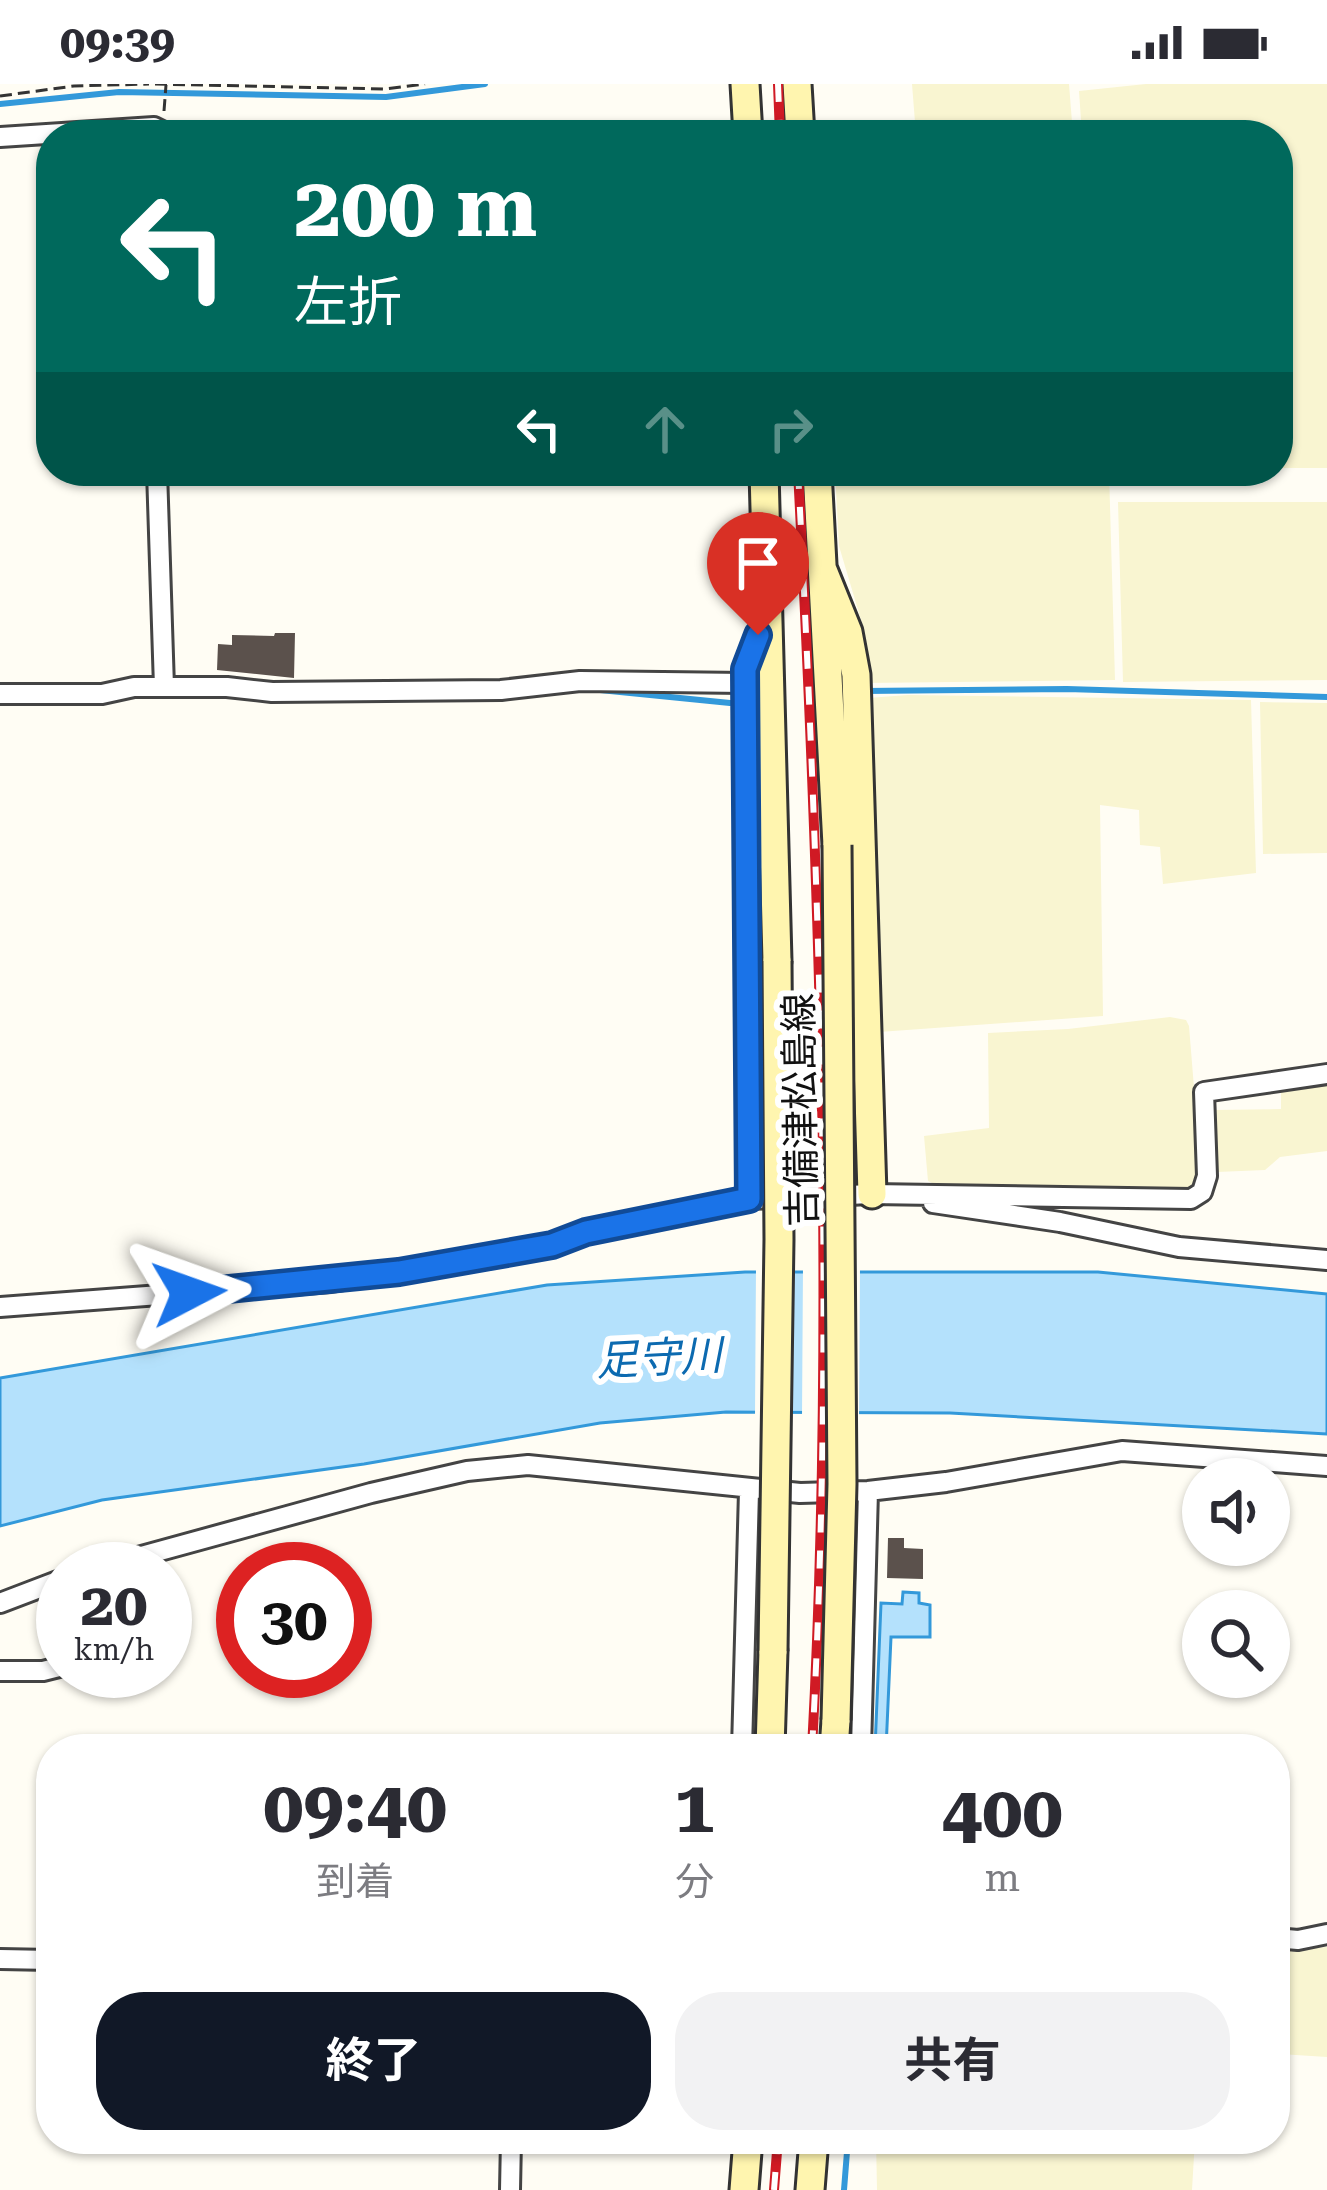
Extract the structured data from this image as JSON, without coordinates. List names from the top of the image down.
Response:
{
  "streets": {
    "main road": ["吉備津松島線"]
  },
  "water": ["足守川"],
  "page": {
    "status": "09:39",
    "turn": ["200 m", "左折"],
    "speed": "20 km/h",
    "limit": "30",
    "eta": [
      "09:40",
      "到着",
      "1",
      "分",
      "400",
      "m"
    ],
    "buttons": ["終了", "共有"]
  }
}
